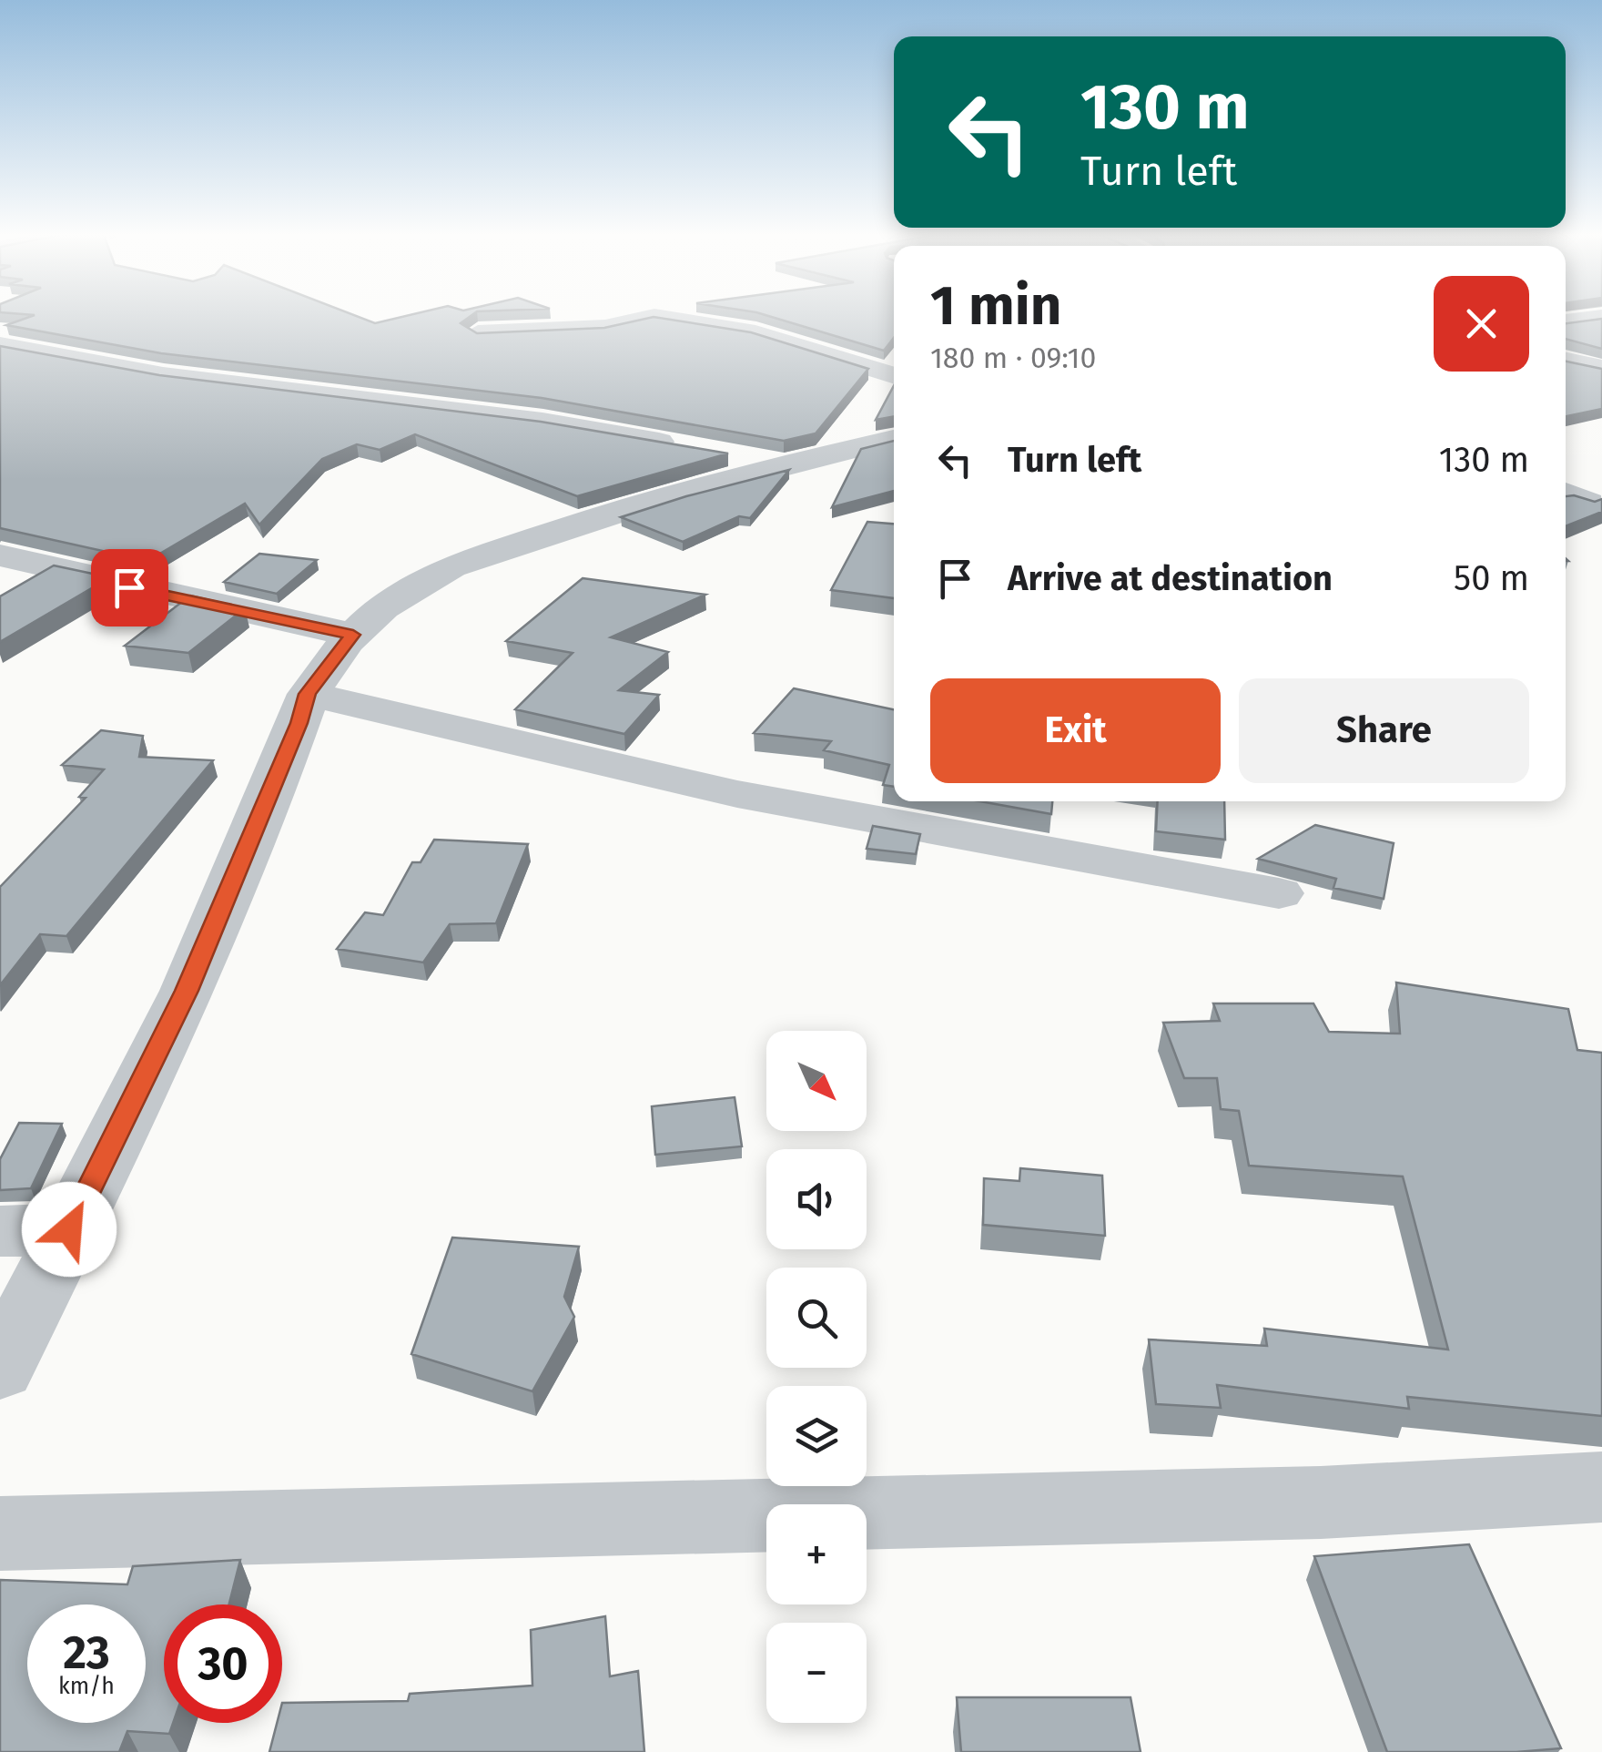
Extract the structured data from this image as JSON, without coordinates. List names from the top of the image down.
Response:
{
  "north": "bottom right",
  "page": {
    "turn": ["130 m", "Turn left"],
    "heading": ["1 min", "180 m · 09:10"],
    "list": [
      {
        "name": "Turn left",
        "value": "130 m"
      },
      {
        "name": "Arrive at destination",
        "value": "50 m"
      }
    ],
    "buttons": ["Exit", "Share"],
    "map_buttons": ["+", "−"],
    "speed": "23 km/h",
    "limit": "30"
  }
}
